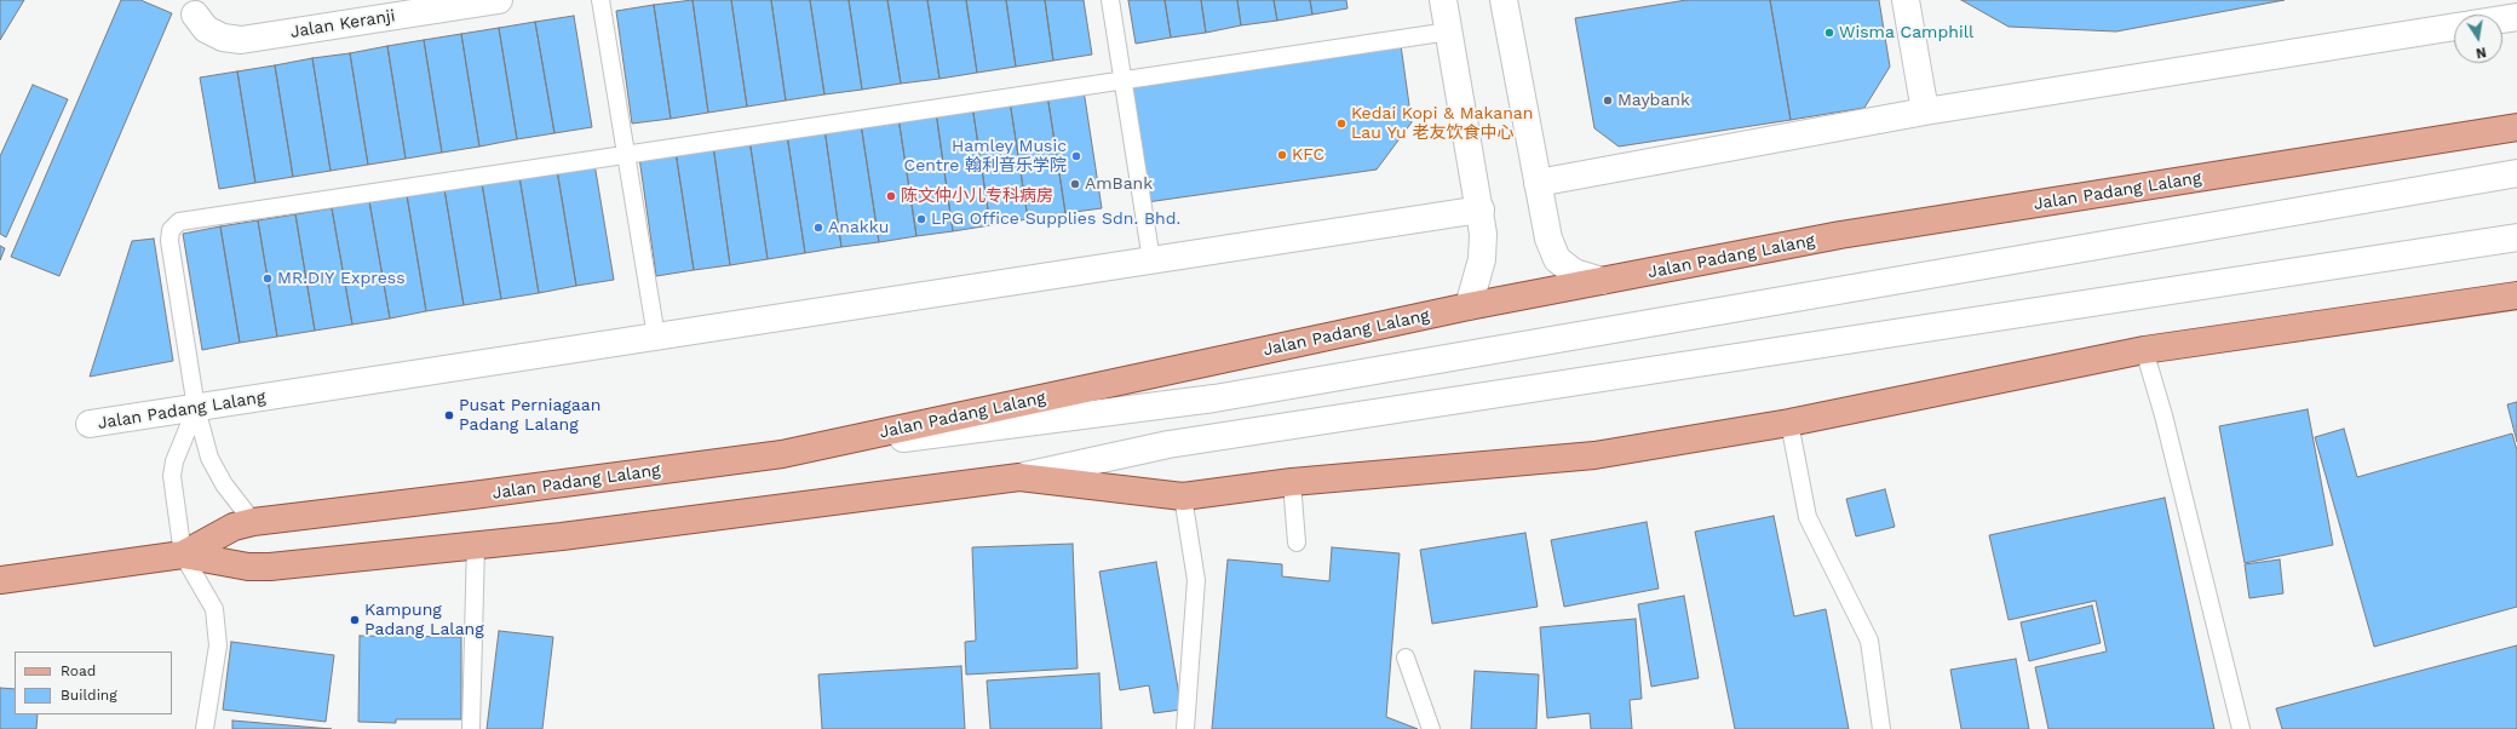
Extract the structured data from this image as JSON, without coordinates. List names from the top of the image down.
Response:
{
  "streets": {
    "main road": ["Jalan Padang Lalang"],
    "street": ["Jalan Keranji"]
  },
  "places": [
    "Wisma Camphill",
    "Maybank",
    "Kedai Kopi & Makanan Lau Yu 老友饮食中心",
    "KFC",
    "Hamley Music Centre 翰利音乐学院",
    "AmBank",
    "陈文仲小儿专科病房",
    "LPG Office Supplies Sdn. Bhd.",
    "Anakku",
    "MR.DIY Express",
    "Pusat Perniagaan Padang Lalang",
    "Kampung Padang Lalang"
  ],
  "legend": ["Road", "Building"],
  "north": "bottom"
}
